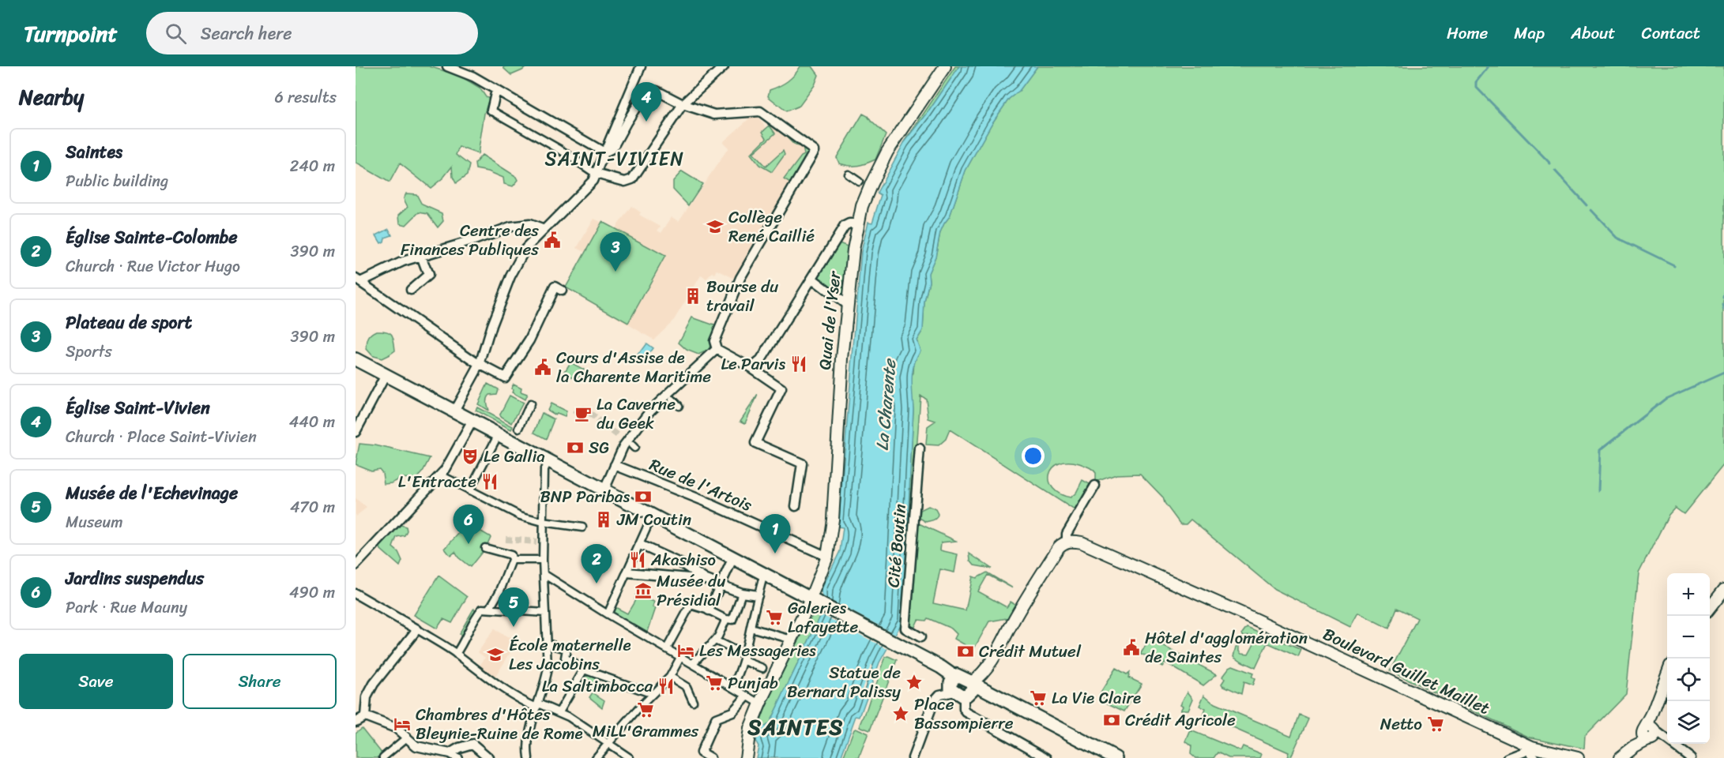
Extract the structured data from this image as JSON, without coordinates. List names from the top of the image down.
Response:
{
  "streets": {
    "street": [
      "Quai de l'Yser",
      "Rue de l'Artois",
      "Cité Boutin",
      "Boulevard Guillet Maillet"
    ]
  },
  "crossings": [
    ["Quai de l'Yser", "Rue de l'Artois"]
  ],
  "districts": ["SAINT-VIVIEN", "SAINTES"],
  "water": ["La Charente"],
  "places": {
    "school or university": ["Collège René Caillié", "École maternelle Les Jacobins"],
    "public building": ["Centre des Finances Publiques", "Cours d'Assise de la Charente Maritime", "Hôtel d'agglomération de Saintes"],
    "building": ["Bourse du travail", "JM Coutin"],
    "restaurant": [
      "Le Parvis",
      "L'Entracte",
      "Akashiso",
      "La Saltimbocca"
    ],
    "cafe": ["La Caverne du Geek"],
    "bank": [
      "SG",
      "BNP Paribas",
      "Crédit Mutuel",
      "Crédit Agricole"
    ],
    "theatre": ["Le Gallia"],
    "museum": ["Musée du Présidial"],
    "supermarket": [
      "Galeries Lafayette",
      "Punjab",
      "La Vie Claire",
      "MiLL'Grammes",
      "Netto"
    ],
    "hotel": ["Les Messageries", "Chambres d'Hôtes Bleynie-Ruine de Rome"],
    "place": ["Statue de Bernard Palissy", "Place Bassompierre"]
  },
  "page": {
    "header": "Turnpoint",
    "search": "Search here",
    "nav": [
      "Home",
      "Map",
      "About",
      "Contact"
    ],
    "heading": ["Nearby", "6 results"],
    "pins": [
      "4",
      "3",
      "6",
      "1",
      "2",
      "5"
    ],
    "list": [
      {
        "mark": "1",
        "name": "Saintes",
        "note": "Public building",
        "value": "240 m"
      },
      {
        "mark": "2",
        "name": "Église Sainte-Colombe",
        "note": "Church · Rue Victor Hugo",
        "value": "390 m"
      },
      {
        "mark": "3",
        "name": "Plateau de sport",
        "note": "Sports",
        "value": "390 m"
      },
      {
        "mark": "4",
        "name": "Église Saint-Vivien",
        "note": "Church · Place Saint-Vivien",
        "value": "440 m"
      },
      {
        "mark": "5",
        "name": "Musée de l'Echevinage",
        "note": "Museum",
        "value": "470 m"
      },
      {
        "mark": "6",
        "name": "Jardins suspendus",
        "note": "Park · Rue Mauny",
        "value": "490 m"
      }
    ],
    "map_buttons": ["+", "−"],
    "buttons": ["Save", "Share"]
  }
}
